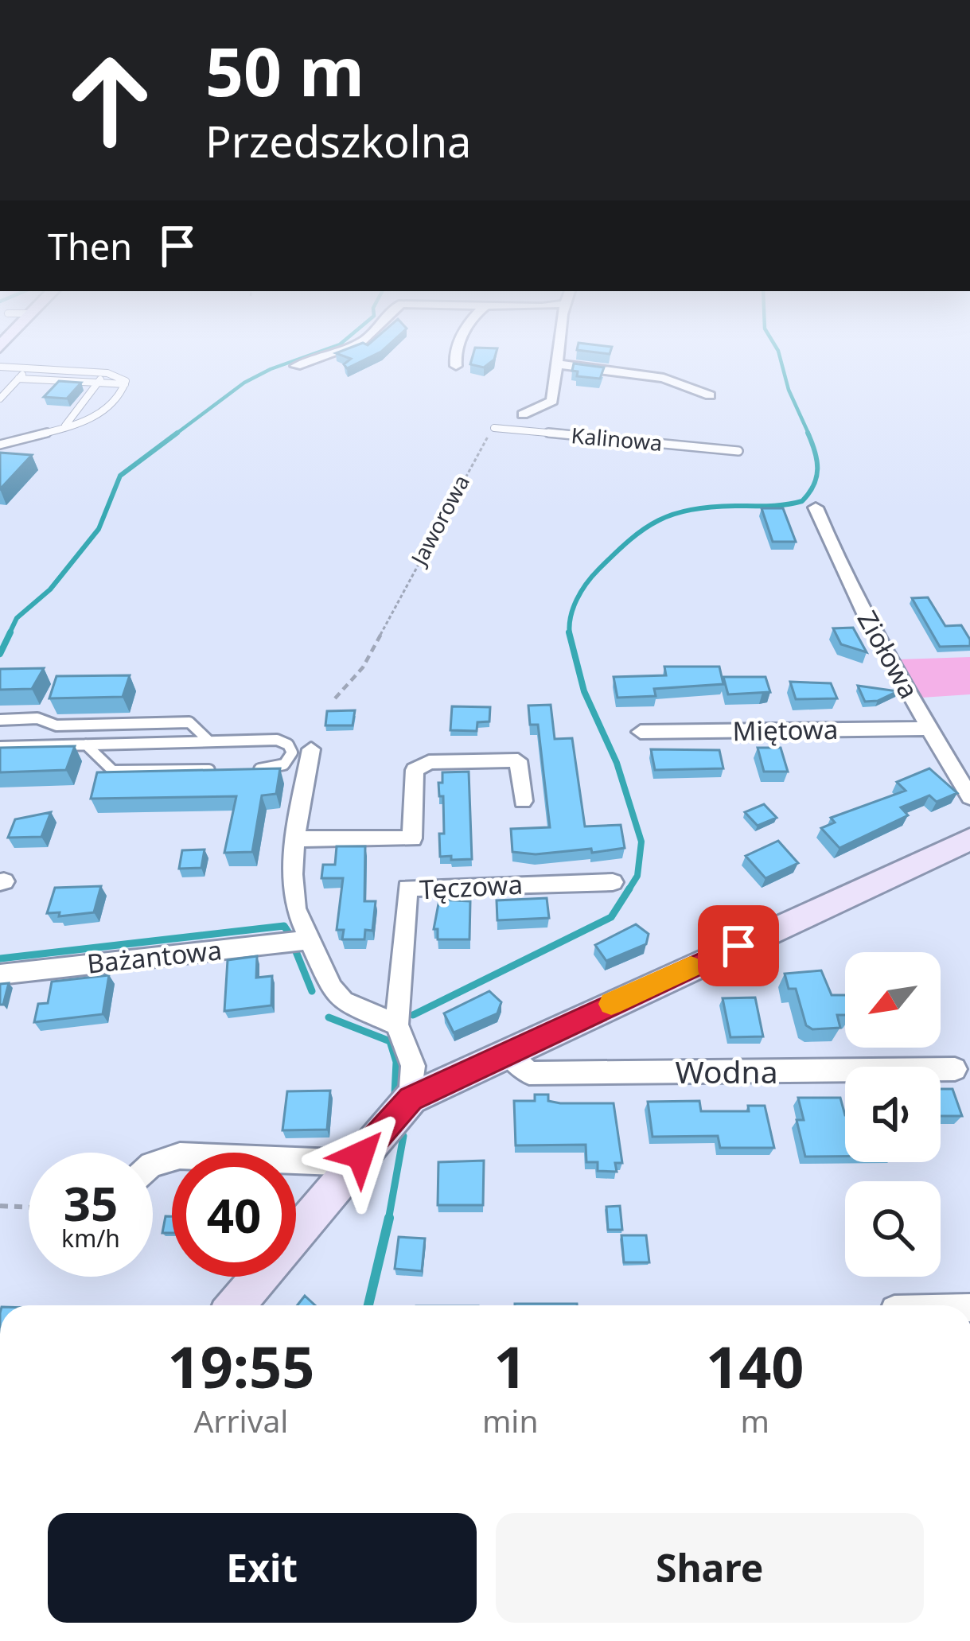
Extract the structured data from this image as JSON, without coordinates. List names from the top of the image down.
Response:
{
  "streets": {
    "street": [
      "Ziołowa",
      "Miętowa",
      "Tęczowa",
      "Bażantowa",
      "Wodna"
    ],
    "lane": ["Kalinowa"],
    "path": ["Jaworowa"]
  },
  "crossings": [
    ["Kalinowa", "Jaworowa"],
    ["Ziołowa", "Miętowa"]
  ],
  "north": "bottom left",
  "page": {
    "turn": ["50 m", "Przedszkolna"],
    "then": "Then",
    "speed": "35 km/h",
    "limit": "40",
    "eta": [
      "19:55",
      "Arrival",
      "1",
      "min",
      "140",
      "m"
    ],
    "buttons": ["Exit", "Share"]
  }
}
